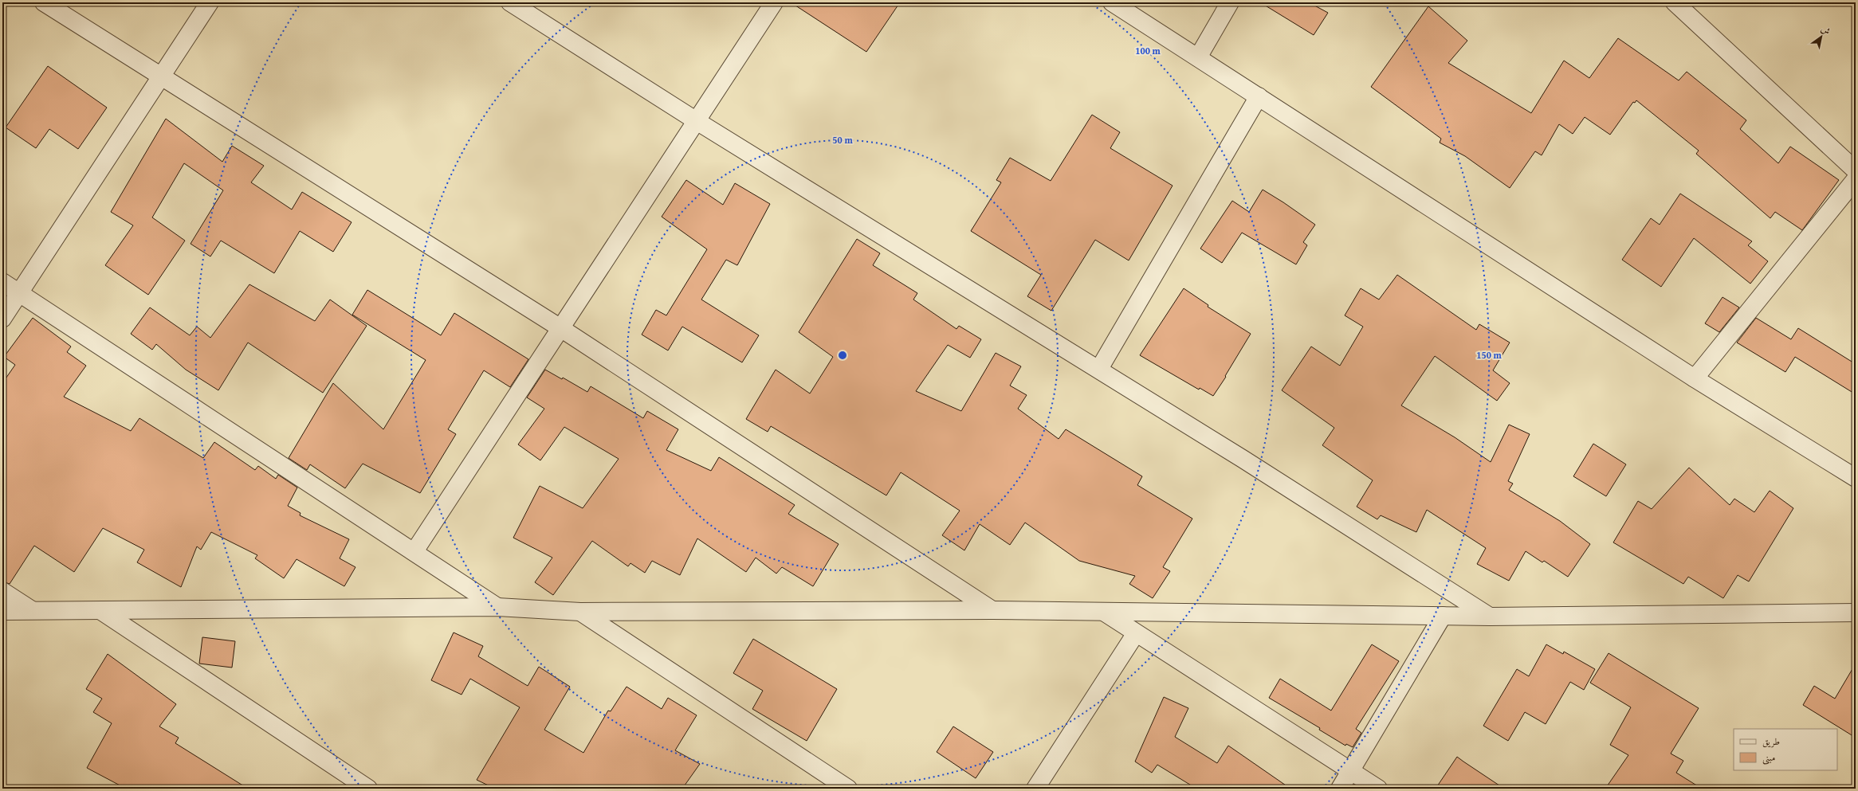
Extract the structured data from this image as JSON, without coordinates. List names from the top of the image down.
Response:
{
  "legend": ["طريق", "مبنى"],
  "north": "top right",
  "rings": ["100 m", "50 m", "150 m"]
}
